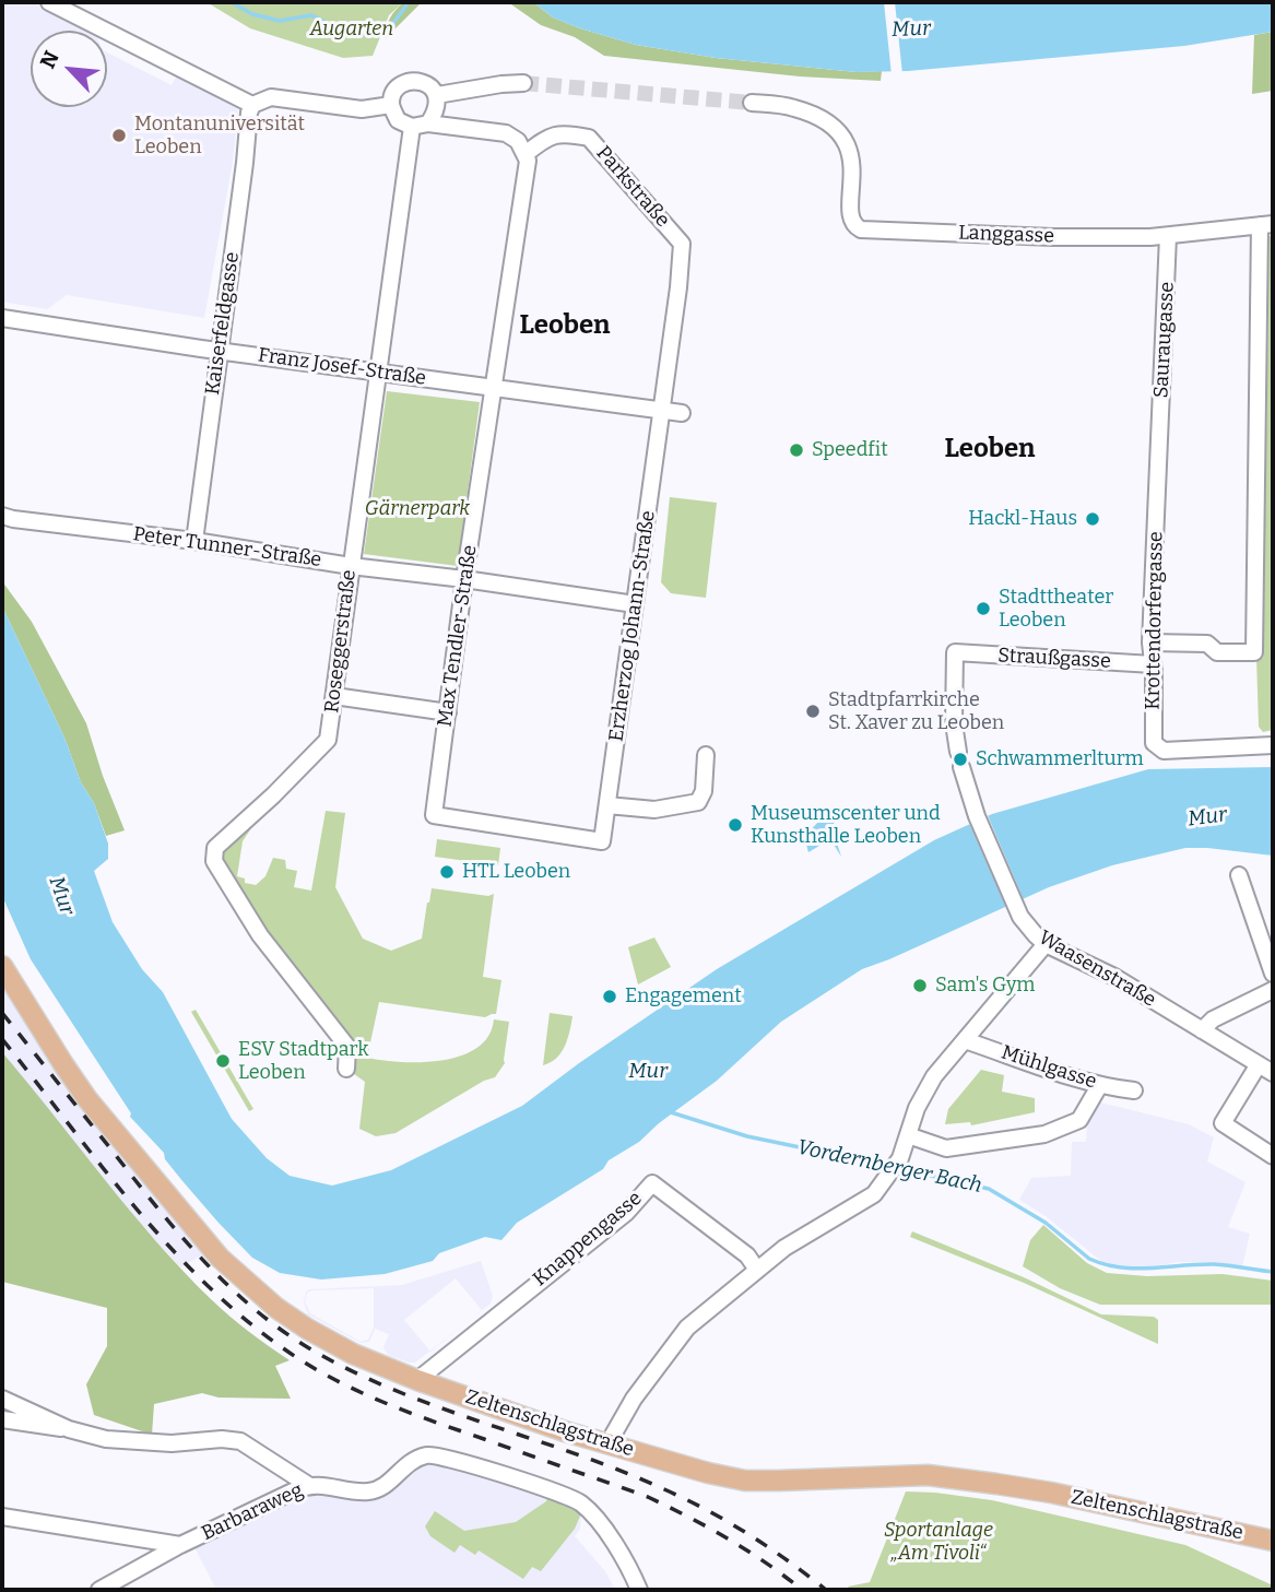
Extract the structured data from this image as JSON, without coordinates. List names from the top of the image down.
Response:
{
  "streets": {
    "main road": ["Zeltenschlagstraße"],
    "street": [
      "Parkstraße",
      "Langgasse",
      "Kaiserfeldgasse",
      "Sauraugasse",
      "Franz Josef-Straße",
      "Peter Tunner-Straße",
      "Krottendorfergasse",
      "Erzherzog Johann-Straße",
      "Max Tendler-Straße",
      "Roseggerstraße",
      "Straußgasse",
      "Waasenstraße",
      "Mühlgasse",
      "Knappengasse",
      "Barbaraweg"
    ]
  },
  "crossings": [
    ["Parkstraße", "Franz Josef-Straße"],
    ["Parkstraße", "Erzherzog Johann-Straße"],
    ["Parkstraße", "Max Tendler-Straße"],
    ["Langgasse", "Sauraugasse"],
    ["Kaiserfeldgasse", "Franz Josef-Straße"],
    ["Kaiserfeldgasse", "Peter Tunner-Straße"],
    ["Sauraugasse", "Krottendorfergasse"],
    ["Franz Josef-Straße", "Erzherzog Johann-Straße"],
    ["Franz Josef-Straße", "Max Tendler-Straße"],
    ["Franz Josef-Straße", "Roseggerstraße"],
    ["Peter Tunner-Straße", "Erzherzog Johann-Straße"],
    ["Peter Tunner-Straße", "Max Tendler-Straße"],
    ["Peter Tunner-Straße", "Roseggerstraße"],
    ["Krottendorfergasse", "Straußgasse"],
    ["Erzherzog Johann-Straße", "Max Tendler-Straße"],
    ["Straußgasse", "Waasenstraße"],
    ["Knappengasse", "Zeltenschlagstraße"]
  ],
  "districts": ["Leoben", "Leoben"],
  "water": ["Mur", "Vordernberger Bach"],
  "parks": ["Augarten", "Gärnerpark", "Sportanlage „Am Tivoli“"],
  "places": [
    "Montanuniversität Leoben",
    "Speedfit",
    "Hackl-Haus",
    "Stadttheater Leoben",
    "Stadtpfarrkirche St. Xaver zu Leoben",
    "Schwammerlturm",
    "Museumscenter und Kunsthalle Leoben",
    "HTL Leoben",
    "Sam's Gym",
    "Engagement",
    "ESV Stadtpark Leoben"
  ],
  "north": "top left"
}
